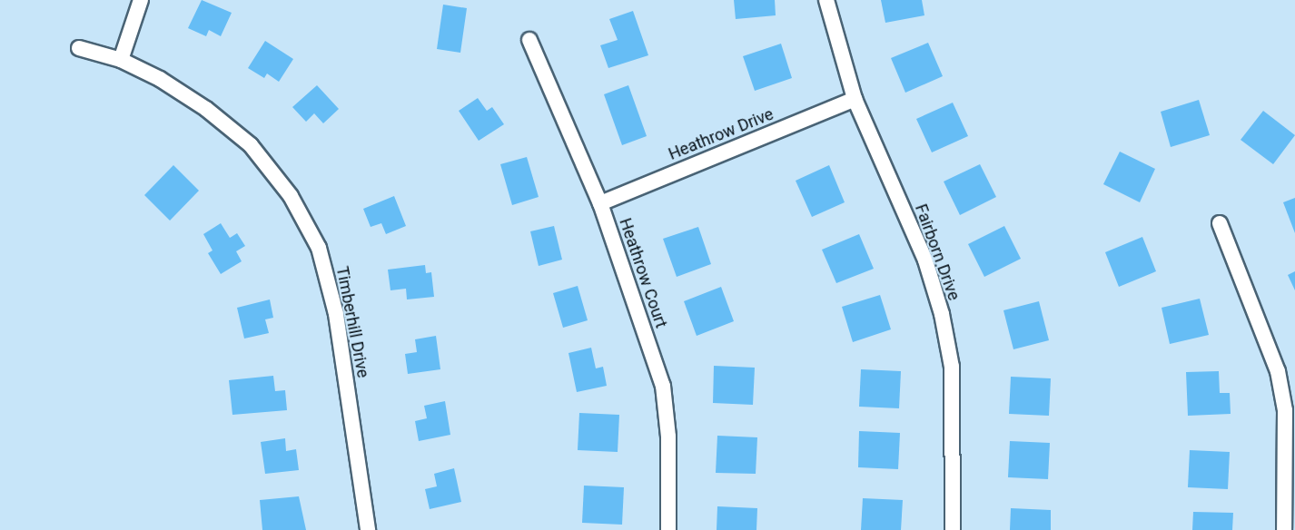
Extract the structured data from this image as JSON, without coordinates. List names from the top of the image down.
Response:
{
  "streets": {
    "street": [
      "Heathrow Drive",
      "Fairborn Drive",
      "Heathrow Court",
      "Timberhill Drive"
    ]
  },
  "crossings": [
    ["Heathrow Drive", "Fairborn Drive"],
    ["Heathrow Drive", "Heathrow Court"]
  ]
}
